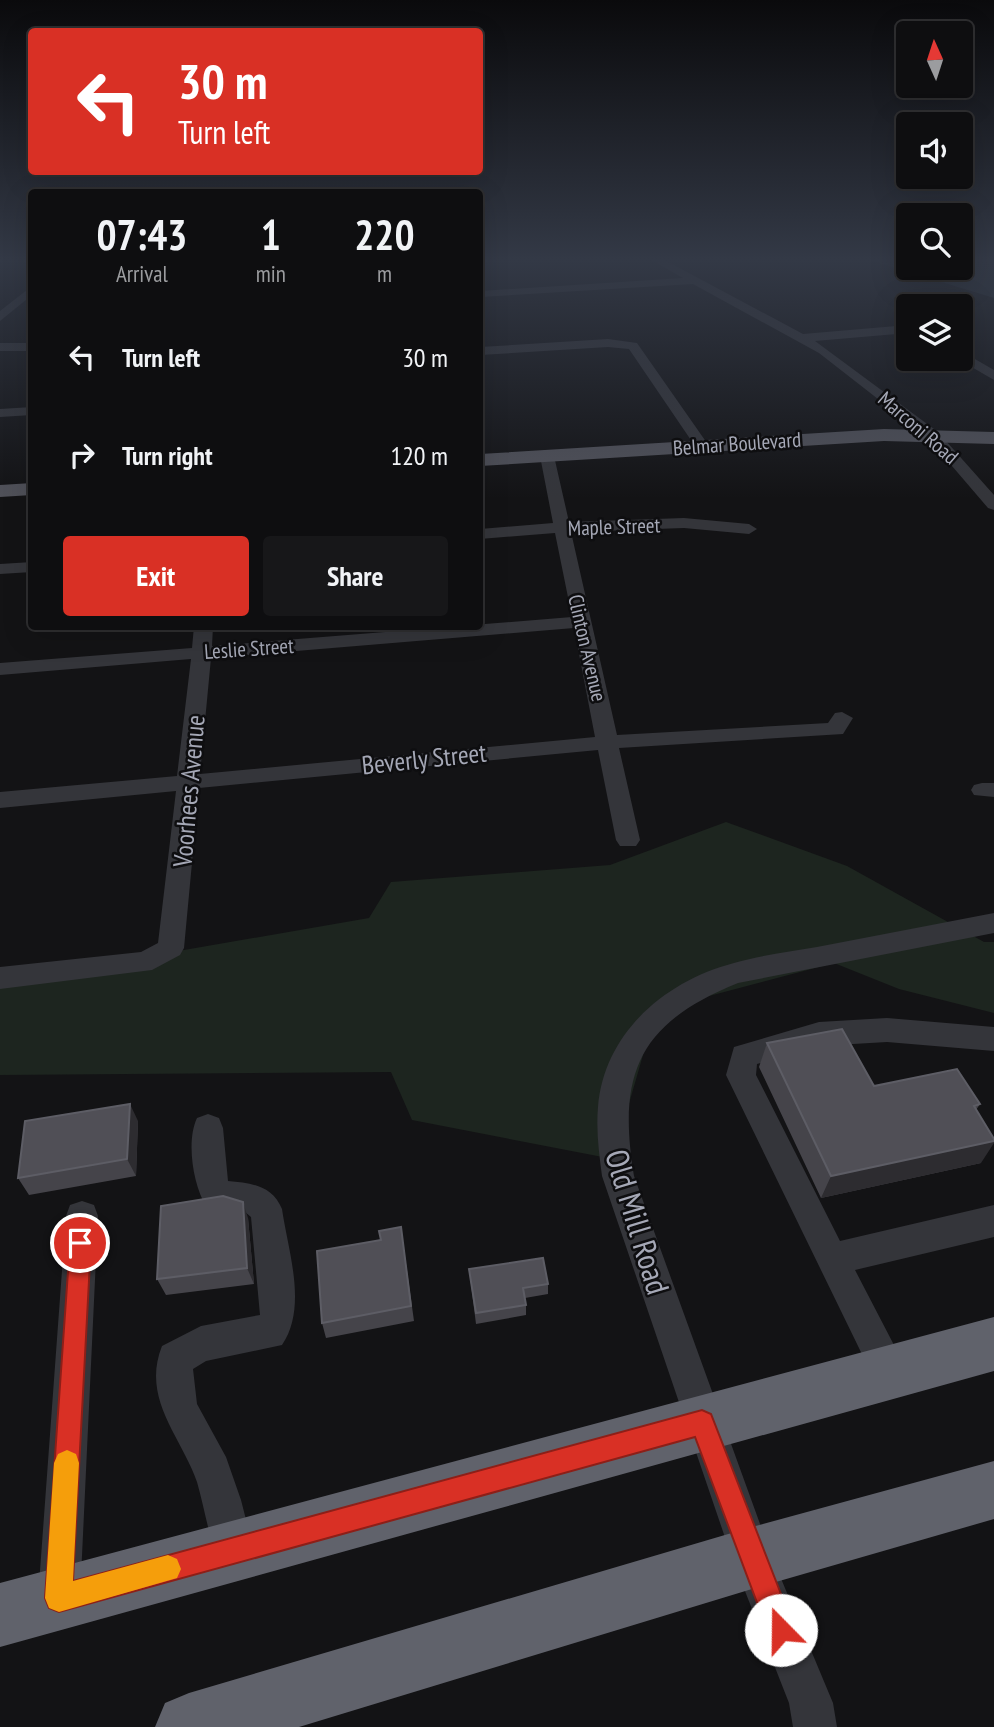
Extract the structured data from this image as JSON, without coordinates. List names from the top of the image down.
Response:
{
  "streets": {
    "main road": ["Belmar Boulevard"],
    "street": [
      "Marconi Road",
      "Maple Street",
      "Clinton Avenue",
      "Leslie Street",
      "Beverly Street",
      "Voorhees Avenue",
      "Old Mill Road"
    ]
  },
  "crossings": [
    ["Marconi Road", "Belmar Boulevard"],
    ["Belmar Boulevard", "Clinton Avenue"],
    ["Maple Street", "Clinton Avenue"],
    ["Clinton Avenue", "Leslie Street"],
    ["Clinton Avenue", "Beverly Street"],
    ["Leslie Street", "Voorhees Avenue"],
    ["Beverly Street", "Voorhees Avenue"]
  ],
  "north": "top",
  "page": {
    "turn": ["30 m", "Turn left"],
    "eta": [
      "07:43",
      "Arrival",
      "1",
      "min",
      "220",
      "m"
    ],
    "list": [
      {
        "name": "Turn left",
        "value": "30 m"
      },
      {
        "name": "Turn right",
        "value": "120 m"
      }
    ],
    "buttons": ["Exit", "Share"]
  }
}
